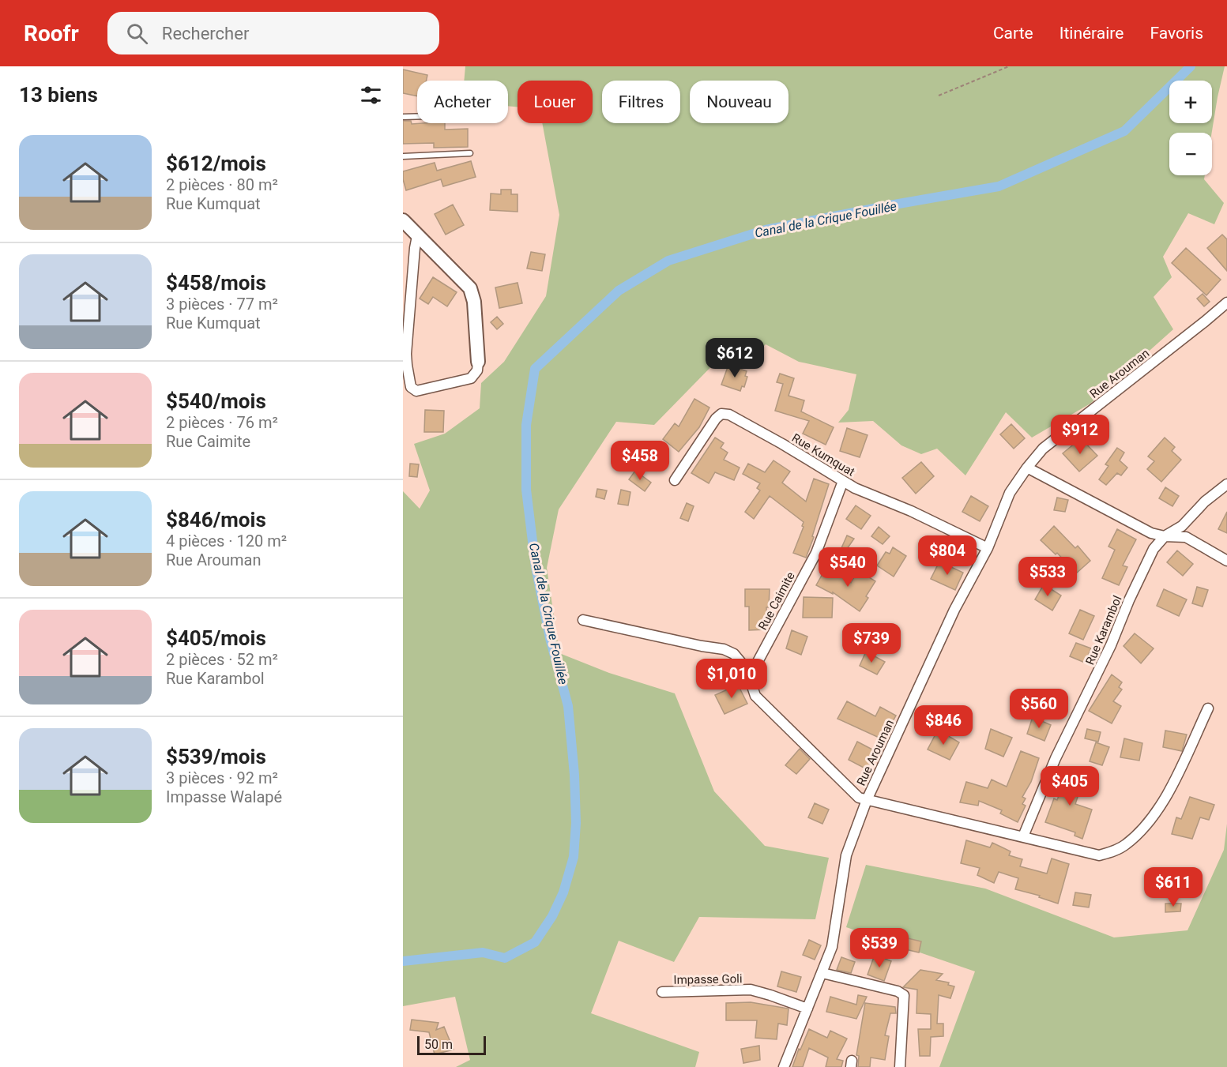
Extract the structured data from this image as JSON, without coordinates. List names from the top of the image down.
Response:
{
  "streets": {
    "street": [
      "Rue Arouman",
      "Rue Kumquat",
      "Rue Caimite",
      "Rue Karambol",
      "Impasse Goli"
    ]
  },
  "crossings": [
    ["Rue Arouman", "Rue Kumquat"],
    ["Rue Arouman", "Impasse Goli"],
    ["Rue Kumquat", "Rue Caimite"]
  ],
  "water": ["Canal de la Crique Fouillée"],
  "scale_bar": "50 m",
  "page": {
    "header": "Roofr",
    "search": "Rechercher",
    "nav": ["Carte", "Itinéraire", "Favoris"],
    "heading": "13 biens",
    "map_buttons": ["+", "−"],
    "chip": [
      "Acheter",
      "Louer",
      "Filtres",
      "Nouveau"
    ],
    "list": [
      {
        "name": "$612/mois",
        "note": "2 pièces · 80 m² · Rue Kumquat"
      },
      {
        "name": "$458/mois",
        "note": "3 pièces · 77 m² · Rue Kumquat"
      },
      {
        "name": "$540/mois",
        "note": "2 pièces · 76 m² · Rue Caimite"
      },
      {
        "name": "$846/mois",
        "note": "4 pièces · 120 m² · Rue Arouman"
      },
      {
        "name": "$405/mois",
        "note": "2 pièces · 52 m² · Rue Karambol"
      },
      {
        "name": "$539/mois",
        "note": "3 pièces · 92 m² · Impasse Walapé"
      }
    ],
    "price": [
      "$612",
      "$912",
      "$458",
      "$804",
      "$540",
      "$533",
      "$739",
      "$1,010",
      "$560",
      "$846",
      "$405",
      "$611",
      "$539"
    ],
    "scale": "50 m"
  }
}
